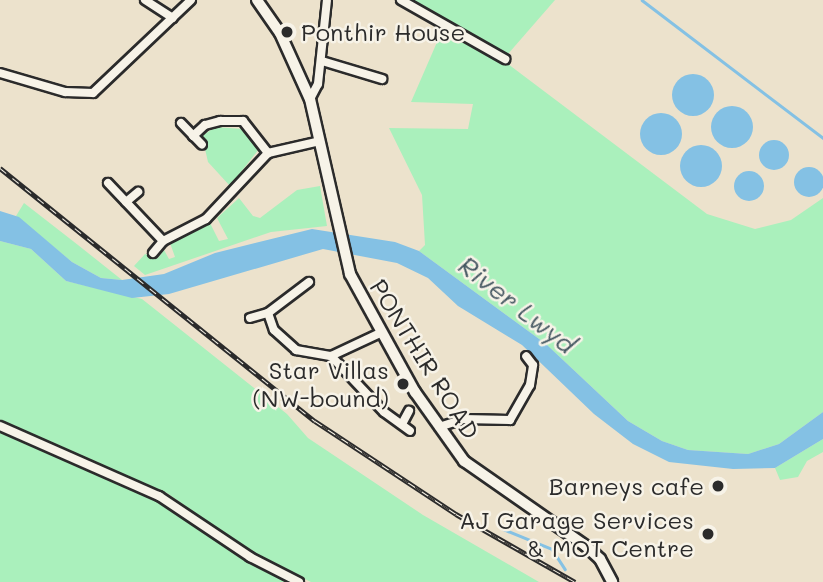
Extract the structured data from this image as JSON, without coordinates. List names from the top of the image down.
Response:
{
  "streets": {
    "main road": ["PONTHIR ROAD"]
  },
  "water": ["River Lwyd"],
  "places": [
    "Ponthir House",
    "Star Villas (NW-bound)",
    "Barneys cafe",
    "AJ Garage Services & MOT Centre"
  ]
}
